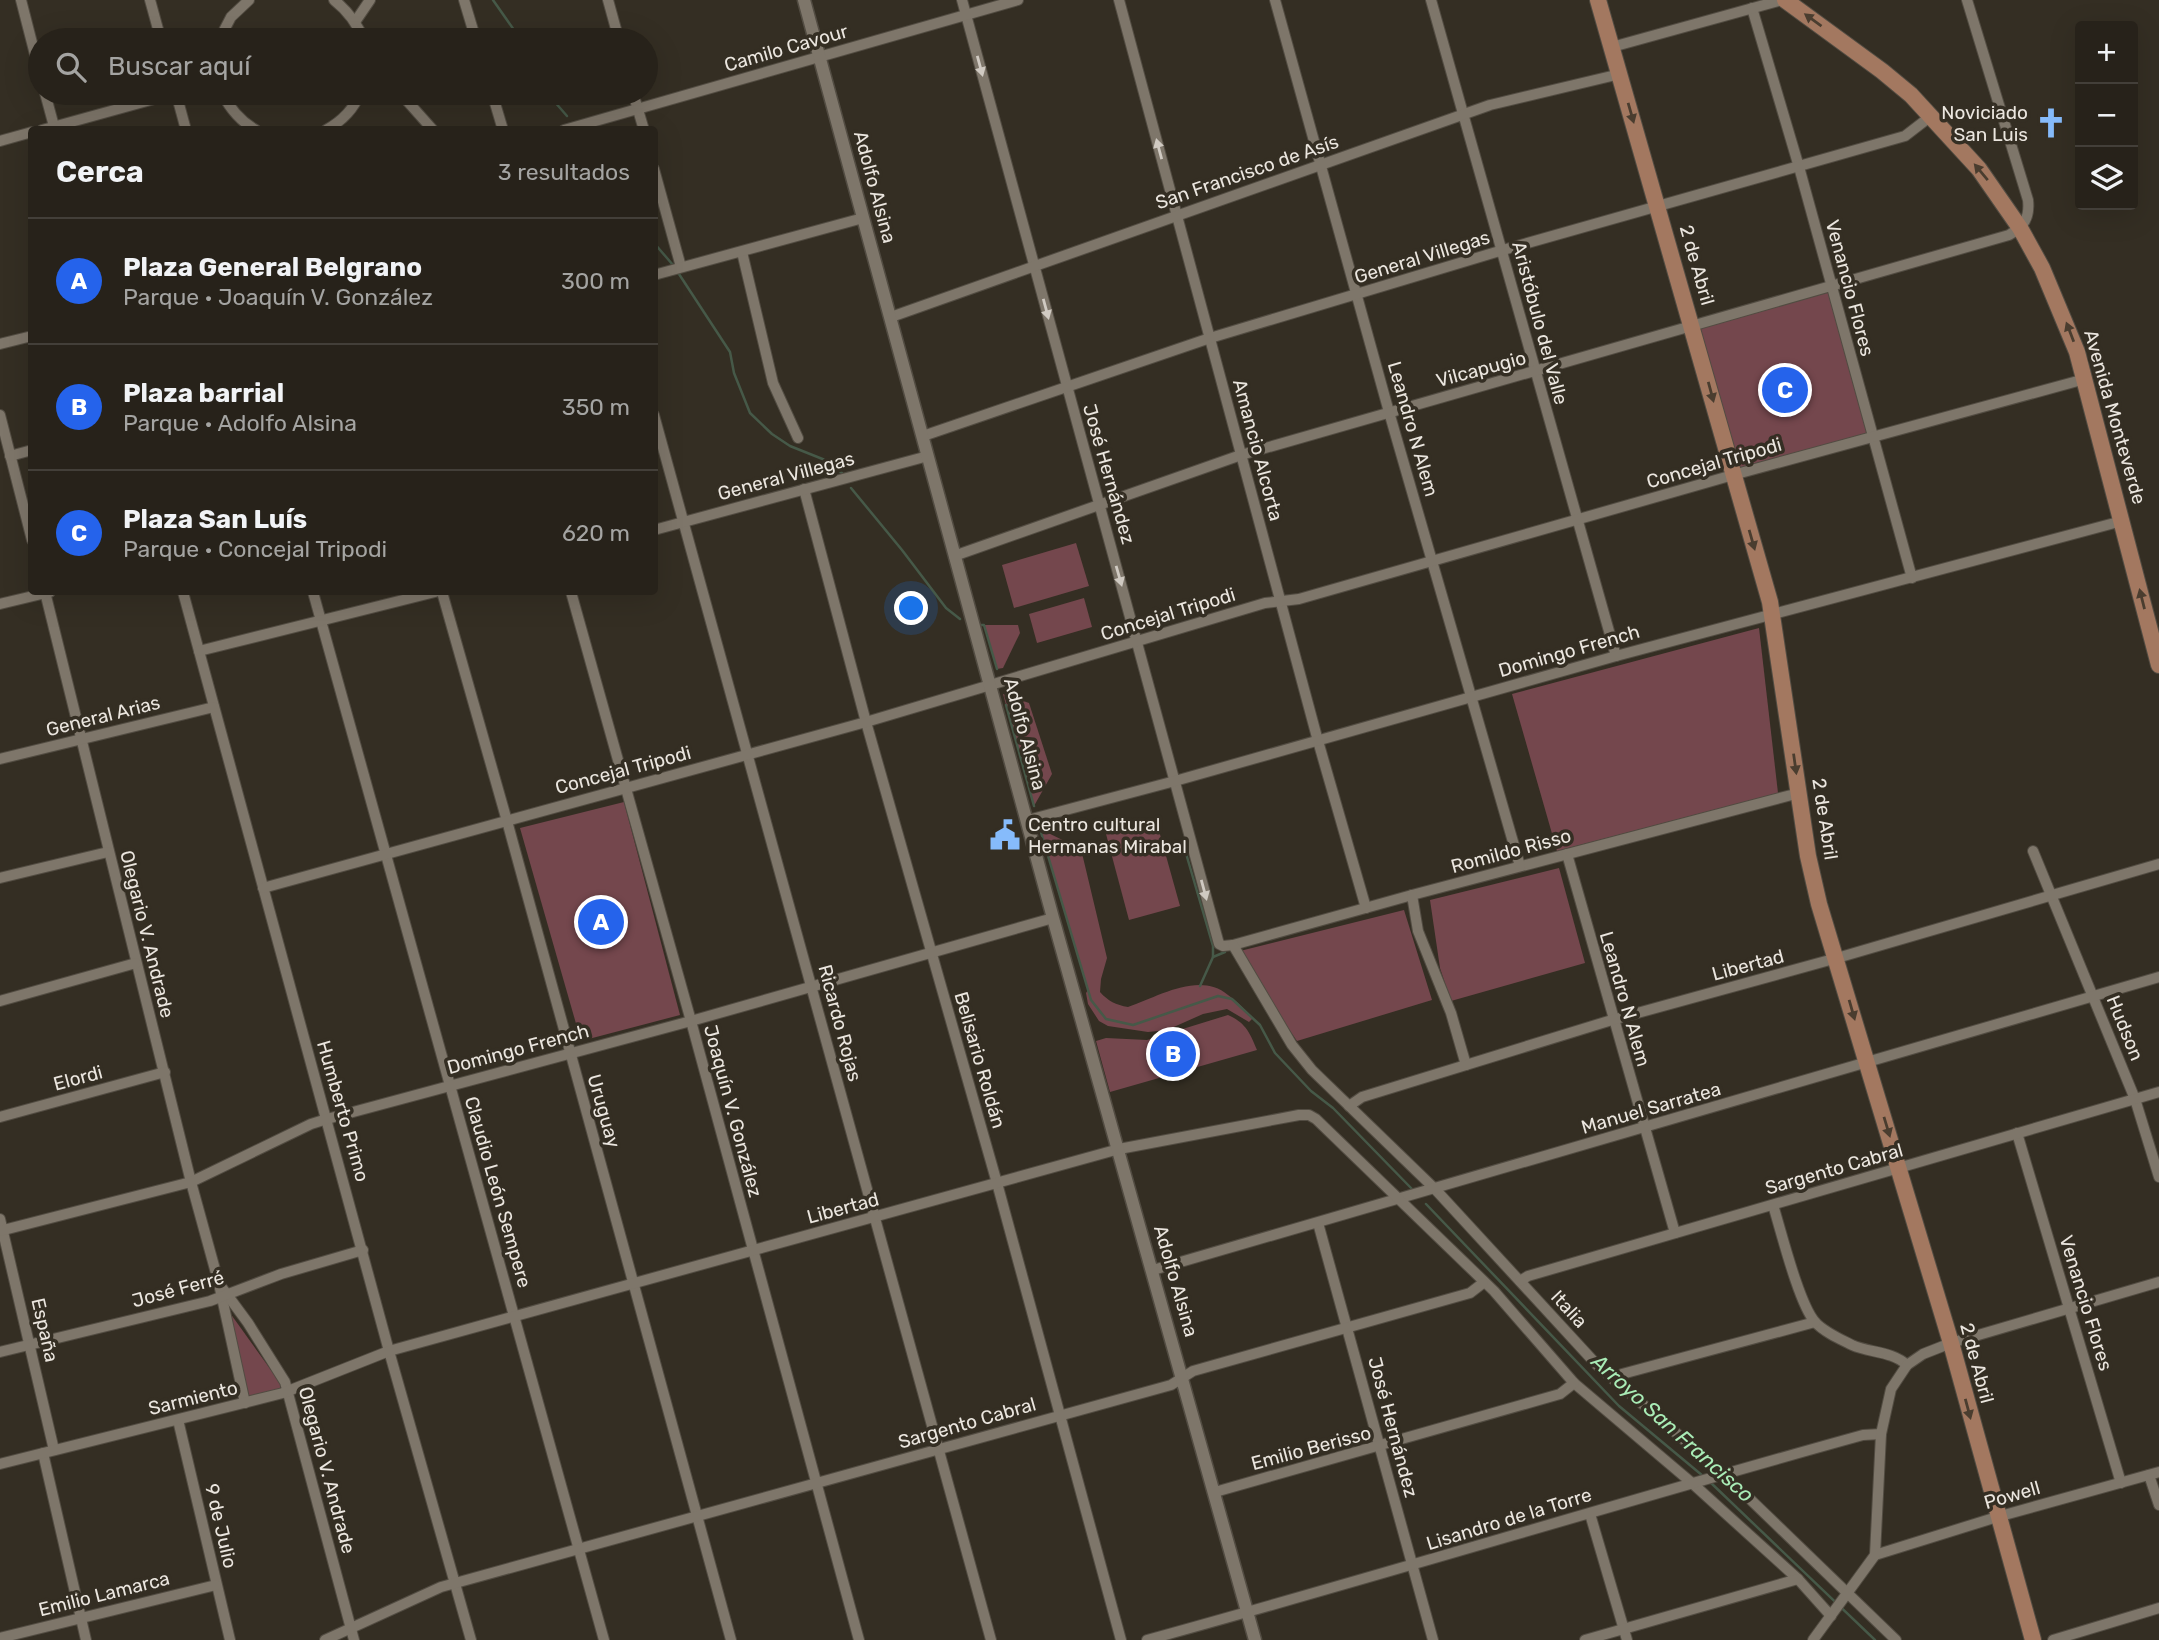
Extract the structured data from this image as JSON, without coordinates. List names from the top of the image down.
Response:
{
  "streets": {
    "main road": ["2 de Abril", "Avenida Monteverde"],
    "street": [
      "Camilo Cavour",
      "San Francisco de Asís",
      "Adolfo Alsina",
      "General Villegas",
      "Venancio Flores",
      "Aristóbulo del Valle",
      "Vilcapugio",
      "Leandro N Alem",
      "Amancio Alcorta",
      "Concejal Tripodi",
      "José Hernández",
      "Domingo French",
      "General Arias",
      "Romildo Risso",
      "Olegario V. Andrade",
      "Libertad",
      "Ricardo Rojas",
      "Hudson",
      "Belisario Roldán",
      "Elordi",
      "Manuel Sarratea",
      "Humberto Primo",
      "Uruguay",
      "Joaquín V. González",
      "Sargento Cabral",
      "Claudio León Sempere",
      "José Ferré",
      "Italia",
      "España",
      "Sarmiento",
      "Emilio Berisso",
      "Powell",
      "Lisandro de la Torre",
      "9 de Julio",
      "Emilio Lamarca"
    ]
  },
  "crossings": [
    ["Camilo Cavour", "Adolfo Alsina"],
    ["Camilo Cavour", "José Hernández"],
    ["San Francisco de Asís", "Adolfo Alsina"],
    ["San Francisco de Asís", "2 de Abril"],
    ["San Francisco de Asís", "Aristóbulo del Valle"],
    ["San Francisco de Asís", "Leandro N Alem"],
    ["San Francisco de Asís", "Amancio Alcorta"],
    ["San Francisco de Asís", "José Hernández"],
    ["Adolfo Alsina", "General Villegas"],
    ["Adolfo Alsina", "Vilcapugio"],
    ["Adolfo Alsina", "Concejal Tripodi"],
    ["Adolfo Alsina", "Domingo French"],
    ["Adolfo Alsina", "Libertad"],
    ["Adolfo Alsina", "Manuel Sarratea"],
    ["Adolfo Alsina", "Sargento Cabral"],
    ["Adolfo Alsina", "Emilio Berisso"],
    ["Adolfo Alsina", "Lisandro de la Torre"],
    ["General Villegas", "2 de Abril"],
    ["General Villegas", "Venancio Flores"],
    ["General Villegas", "Aristóbulo del Valle"],
    ["General Villegas", "Avenida Monteverde"],
    ["General Villegas", "Leandro N Alem"],
    ["General Villegas", "Amancio Alcorta"],
    ["General Villegas", "José Hernández"],
    ["General Villegas", "Ricardo Rojas"],
    ["General Villegas", "Belisario Roldán"],
    ["2 de Abril", "Vilcapugio"],
    ["2 de Abril", "Concejal Tripodi"],
    ["2 de Abril", "Domingo French"],
    ["2 de Abril", "Romildo Risso"],
    ["2 de Abril", "Libertad"],
    ["2 de Abril", "Manuel Sarratea"],
    ["2 de Abril", "Sargento Cabral"],
    ["2 de Abril", "Powell"],
    ["Venancio Flores", "Vilcapugio"],
    ["Venancio Flores", "Concejal Tripodi"],
    ["Venancio Flores", "Domingo French"],
    ["Venancio Flores", "Sargento Cabral"],
    ["Venancio Flores", "Powell"],
    ["Aristóbulo del Valle", "Vilcapugio"],
    ["Aristóbulo del Valle", "Concejal Tripodi"],
    ["Aristóbulo del Valle", "Domingo French"],
    ["Vilcapugio", "Avenida Monteverde"],
    ["Vilcapugio", "Leandro N Alem"],
    ["Vilcapugio", "Amancio Alcorta"],
    ["Vilcapugio", "José Hernández"],
    ["Avenida Monteverde", "Concejal Tripodi"],
    ["Avenida Monteverde", "Domingo French"],
    ["Leandro N Alem", "Concejal Tripodi"],
    ["Leandro N Alem", "Domingo French"],
    ["Leandro N Alem", "Romildo Risso"],
    ["Leandro N Alem", "Libertad"],
    ["Leandro N Alem", "Manuel Sarratea"],
    ["Leandro N Alem", "Sargento Cabral"],
    ["Amancio Alcorta", "Concejal Tripodi"],
    ["Amancio Alcorta", "Domingo French"],
    ["Amancio Alcorta", "Romildo Risso"],
    ["Concejal Tripodi", "José Hernández"],
    ["Concejal Tripodi", "Ricardo Rojas"],
    ["Concejal Tripodi", "Belisario Roldán"],
    ["Concejal Tripodi", "Humberto Primo"],
    ["Concejal Tripodi", "Uruguay"],
    ["Concejal Tripodi", "Joaquín V. González"],
    ["Concejal Tripodi", "Claudio León Sempere"],
    ["José Hernández", "Domingo French"],
    ["José Hernández", "Romildo Risso"],
    ["José Hernández", "Manuel Sarratea"],
    ["José Hernández", "Sargento Cabral"],
    ["José Hernández", "Italia"],
    ["José Hernández", "Emilio Berisso"],
    ["José Hernández", "Lisandro de la Torre"],
    ["Domingo French", "Olegario V. Andrade"],
    ["Domingo French", "Ricardo Rojas"],
    ["Domingo French", "Belisario Roldán"],
    ["Domingo French", "Humberto Primo"],
    ["Domingo French", "Uruguay"],
    ["Domingo French", "Joaquín V. González"],
    ["Domingo French", "Claudio León Sempere"],
    ["Domingo French", "España"],
    ["General Arias", "Olegario V. Andrade"],
    ["General Arias", "Humberto Primo"],
    ["Romildo Risso", "Italia"],
    ["Olegario V. Andrade", "Elordi"],
    ["Olegario V. Andrade", "Sargento Cabral"],
    ["Olegario V. Andrade", "José Ferré"],
    ["Olegario V. Andrade", "Sarmiento"],
    ["Libertad", "Ricardo Rojas"],
    ["Libertad", "Hudson"],
    ["Libertad", "Belisario Roldán"],
    ["Libertad", "Manuel Sarratea"],
    ["Libertad", "Humberto Primo"],
    ["Libertad", "Uruguay"],
    ["Libertad", "Joaquín V. González"],
    ["Libertad", "Claudio León Sempere"],
    ["Libertad", "Italia"],
    ["Libertad", "Sarmiento"],
    ["Ricardo Rojas", "Sargento Cabral"],
    ["Hudson", "Manuel Sarratea"],
    ["Hudson", "Sargento Cabral"],
    ["Belisario Roldán", "Sargento Cabral"],
    ["Manuel Sarratea", "Italia"],
    ["Humberto Primo", "Sargento Cabral"],
    ["Humberto Primo", "José Ferré"],
    ["Humberto Primo", "Sarmiento"],
    ["Uruguay", "Sargento Cabral"],
    ["Joaquín V. González", "Sargento Cabral"],
    ["Sargento Cabral", "Claudio León Sempere"],
    ["Sargento Cabral", "Italia"],
    ["José Ferré", "España"],
    ["Italia", "Lisandro de la Torre"],
    ["España", "Sarmiento"],
    ["Sarmiento", "9 de Julio"],
    ["9 de Julio", "Emilio Lamarca"]
  ],
  "one_way": ["2 de Abril", "Avenida Monteverde", "José Hernández"],
  "water": ["Arroyo San Francisco"],
  "places": {
    "church": ["Noviciado San Luis"],
    "public building": ["Centro cultural Hermanas Mirabal"]
  },
  "page": {
    "map_buttons": ["+", "−"],
    "search": "Buscar aquí",
    "heading": ["Cerca", "3 resultados"],
    "list": [
      {
        "mark": "A",
        "name": "Plaza General Belgrano",
        "note": "Parque · Joaquín V. González",
        "value": "300 m"
      },
      {
        "mark": "B",
        "name": "Plaza barrial",
        "note": "Parque · Adolfo Alsina",
        "value": "350 m"
      },
      {
        "mark": "C",
        "name": "Plaza San Luís",
        "note": "Parque · Concejal Tripodi",
        "value": "620 m"
      }
    ],
    "pins": ["C", "A", "B"]
  }
}
